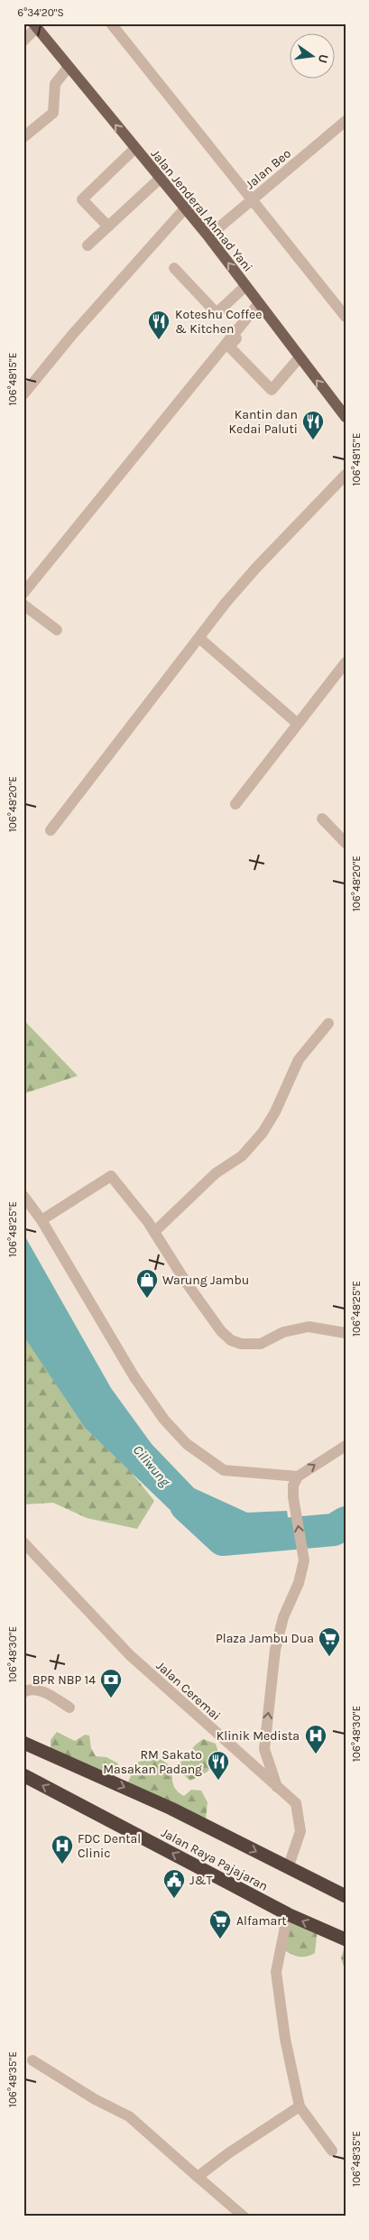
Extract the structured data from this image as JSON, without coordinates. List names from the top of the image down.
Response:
{
  "streets": {
    "highway": ["Jalan Raya Pajajaran"],
    "main road": ["Jalan Jenderal Ahmad Yani"],
    "street": ["Jalan Beo", "Jalan Ceremai"]
  },
  "crossings": [
    ["Jalan Beo", "Jalan Jenderal Ahmad Yani"],
    ["Jalan Ceremai", "Jalan Raya Pajajaran"]
  ],
  "one_way": ["Jalan Jenderal Ahmad Yani"],
  "water": ["Ciliwung"],
  "places": {
    "restaurant": ["Koteshu Coffee & Kitchen", "Kantin dan Kedai Paluti", "RM Sakato Masakan Padang"],
    "shop": ["Warung Jambu"],
    "supermarket": ["Plaza Jambu Dua", "Alfamart"],
    "bank": ["BPR NBP 14"],
    "hospital": ["Klinik Medista", "FDC Dental Clinic"],
    "public building": ["J&T"]
  },
  "north": "right",
  "coordinates": [
    "6°34'20\"S",
    "106°48'15\"E",
    "106°48'20\"E",
    "106°48'25\"E",
    "106°48'30\"E",
    "106°48'35\"E"
  ]
}
